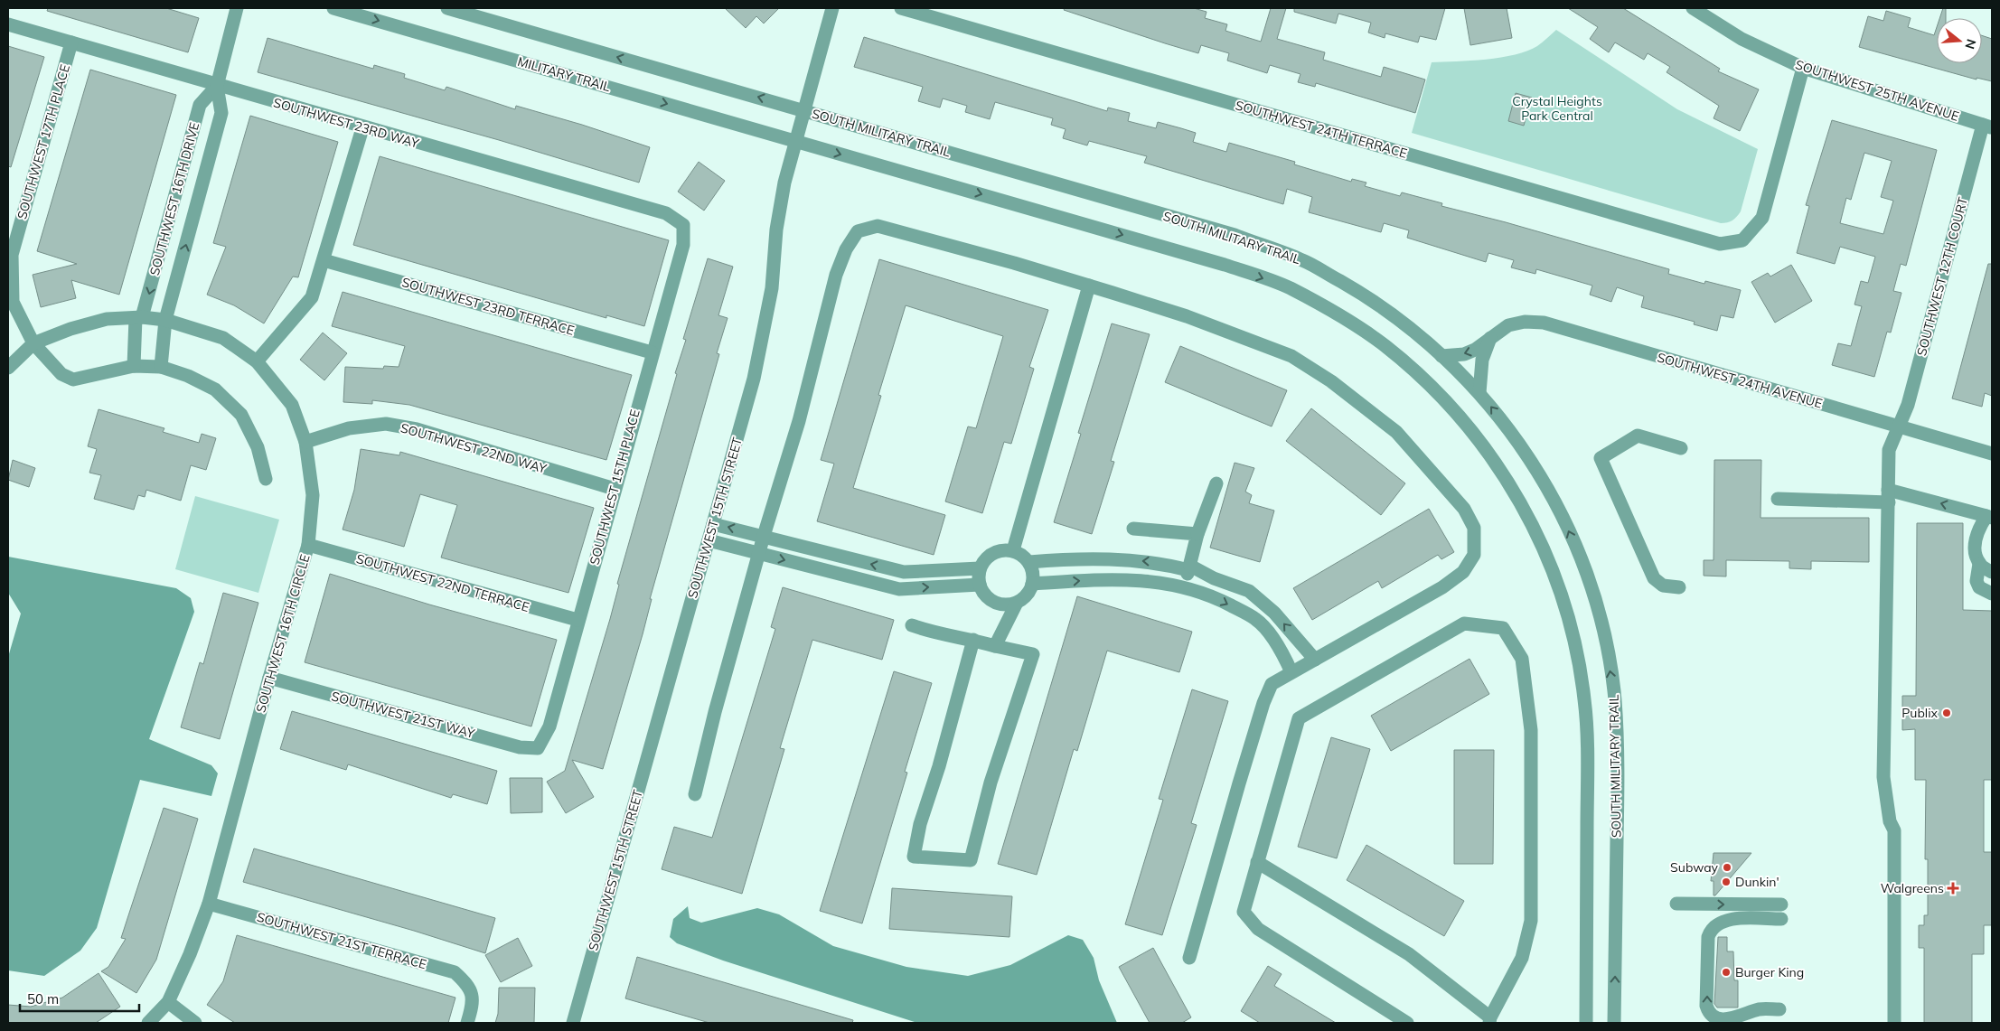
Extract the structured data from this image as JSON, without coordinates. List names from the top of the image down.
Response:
{
  "streets": {
    "street": [
      "MILITARY TRAIL",
      "SOUTHWEST 25TH AVENUE",
      "SOUTHWEST 23RD WAY",
      "SOUTHWEST 24TH TERRACE",
      "SOUTH MILITARY TRAIL",
      "SOUTHWEST 17TH PLACE",
      "SOUTHWEST 16TH DRIVE",
      "SOUTHWEST 12TH COURT",
      "SOUTHWEST 23RD TERRACE",
      "SOUTHWEST 24TH AVENUE",
      "SOUTHWEST 22ND WAY",
      "SOUTHWEST 15TH PLACE",
      "SOUTHWEST 15TH STREET",
      "SOUTHWEST 22ND TERRACE",
      "SOUTHWEST 16TH CIRCLE",
      "SOUTHWEST 21ST WAY",
      "SOUTHWEST 21ST TERRACE"
    ]
  },
  "crossings": [
    ["MILITARY TRAIL", "SOUTHWEST 15TH STREET"],
    ["SOUTHWEST 25TH AVENUE", "SOUTHWEST 24TH TERRACE"],
    ["SOUTHWEST 25TH AVENUE", "SOUTHWEST 12TH COURT"],
    ["SOUTHWEST 23RD WAY", "SOUTHWEST 17TH PLACE"],
    ["SOUTHWEST 23RD WAY", "SOUTHWEST 16TH DRIVE"],
    ["SOUTHWEST 23RD WAY", "SOUTHWEST 15TH PLACE"],
    ["SOUTH MILITARY TRAIL", "SOUTHWEST 24TH AVENUE"],
    ["SOUTH MILITARY TRAIL", "SOUTHWEST 15TH STREET"],
    ["SOUTHWEST 17TH PLACE", "SOUTHWEST 16TH DRIVE"],
    ["SOUTHWEST 17TH PLACE", "SOUTHWEST 16TH CIRCLE"],
    ["SOUTHWEST 16TH DRIVE", "SOUTHWEST 16TH CIRCLE"],
    ["SOUTHWEST 12TH COURT", "SOUTHWEST 24TH AVENUE"],
    ["SOUTHWEST 23RD TERRACE", "SOUTHWEST 15TH PLACE"],
    ["SOUTHWEST 22ND WAY", "SOUTHWEST 15TH PLACE"],
    ["SOUTHWEST 22ND WAY", "SOUTHWEST 16TH CIRCLE"],
    ["SOUTHWEST 15TH PLACE", "SOUTHWEST 22ND TERRACE"],
    ["SOUTHWEST 15TH PLACE", "SOUTHWEST 21ST WAY"],
    ["SOUTHWEST 22ND TERRACE", "SOUTHWEST 16TH CIRCLE"],
    ["SOUTHWEST 16TH CIRCLE", "SOUTHWEST 21ST WAY"],
    ["SOUTHWEST 16TH CIRCLE", "SOUTHWEST 21ST TERRACE"]
  ],
  "one_way": ["SOUTH MILITARY TRAIL"],
  "parks": ["Crystal Heights Park Central"],
  "places": {
    "other": [
      "Publix",
      "Subway",
      "Dunkin'",
      "Burger King"
    ],
    "health": ["Walgreens"]
  },
  "scale_bar": "50 m",
  "north": "right"
}
